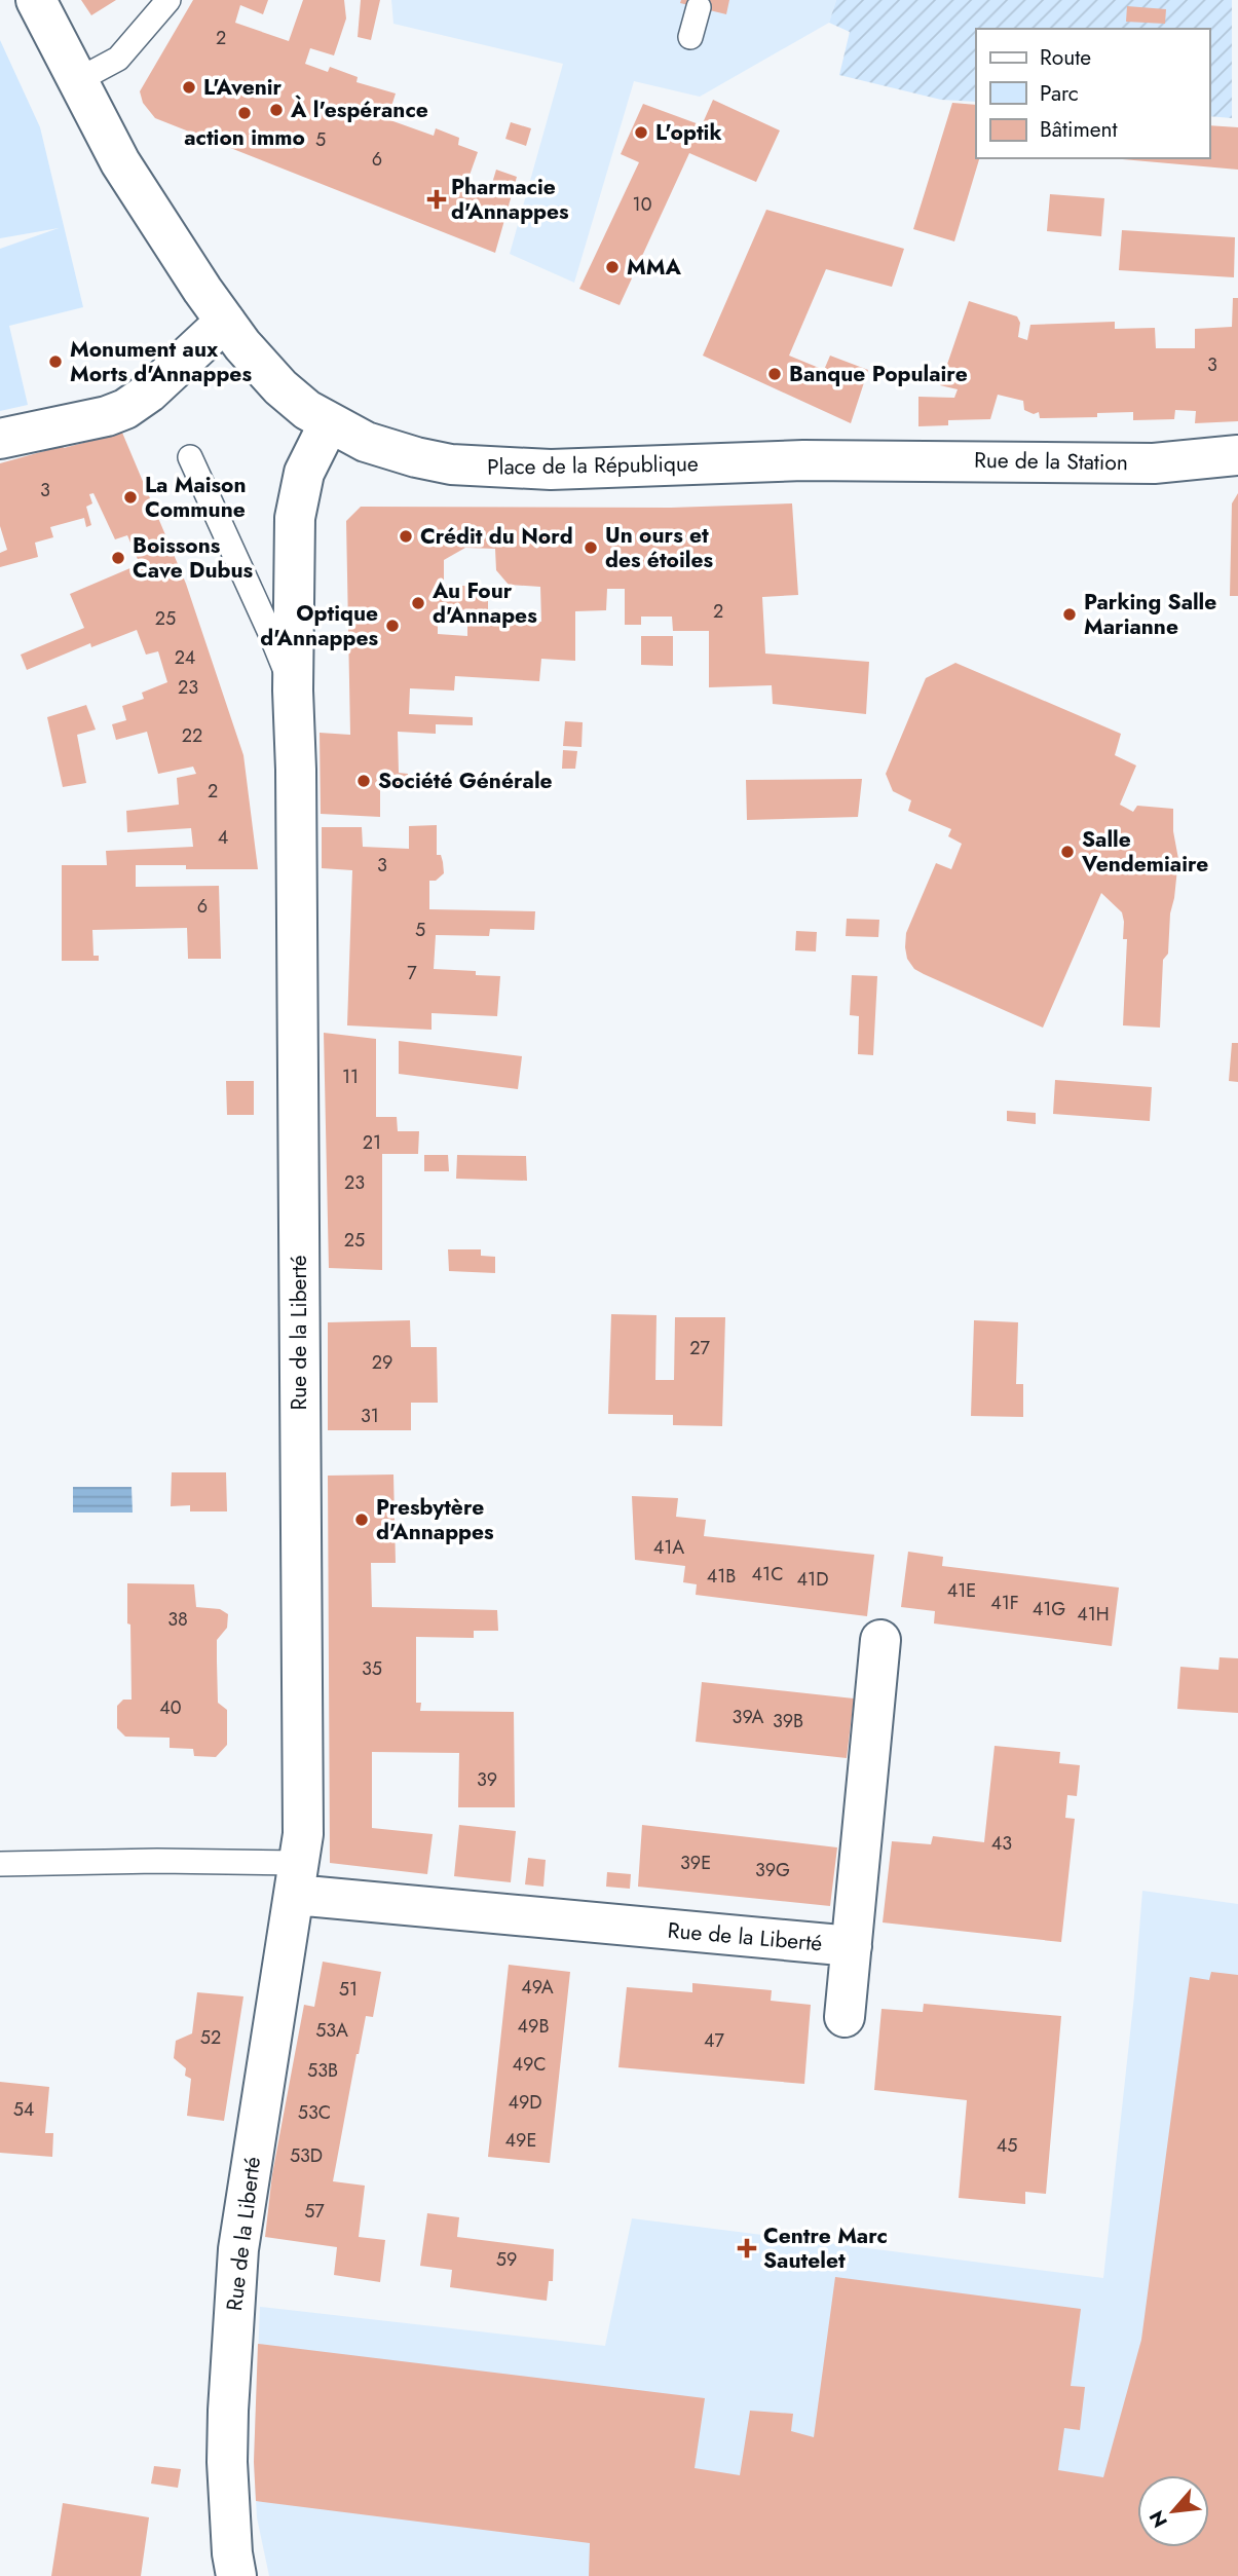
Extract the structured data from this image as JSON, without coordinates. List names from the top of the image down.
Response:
{
  "streets": {
    "street": ["Rue de la Station", "Place de la République", "Rue de la Liberté"]
  },
  "crossings": [
    ["Rue de la Station", "Place de la République"]
  ],
  "places": {
    "other": [
      "L'Avenir",
      "À l'espérance",
      "action immo",
      "L'optik",
      "MMA",
      "Monument aux Morts d'Annappes",
      "Banque Populaire",
      "La Maison Commune",
      "Crédit du Nord",
      "Un ours et des étoiles",
      "Boissons Cave Dubus",
      "Au Four d'Annapes",
      "Parking Salle Marianne",
      "Optique d'Annappes",
      "Société Générale",
      "Salle Vendemiaire",
      "Presbytère d'Annappes"
    ],
    "health": ["Pharmacie d'Annappes", "Centre Marc Sautelet"]
  },
  "house_numbers": [
    "2",
    "5",
    "6",
    "10",
    "3",
    "3",
    "2",
    "25",
    "24",
    "23",
    "22",
    "2",
    "4",
    "3",
    "6",
    "5",
    "7",
    "11",
    "21",
    "23",
    "25",
    "27",
    "29",
    "31",
    "41A",
    "41C",
    "41B",
    "41D",
    "41E",
    "41F",
    "41G",
    "41H",
    "38",
    "35",
    "40",
    "39A",
    "39B",
    "39",
    "43",
    "39E",
    "39G",
    "49A",
    "51",
    "49B",
    "53A",
    "52",
    "47",
    "49C",
    "53B",
    "49D",
    "54",
    "53C",
    "49E",
    "45",
    "53D",
    "57",
    "59"
  ],
  "legend": ["Route", "Parc", "Bâtiment"],
  "north": "bottom left"
}
